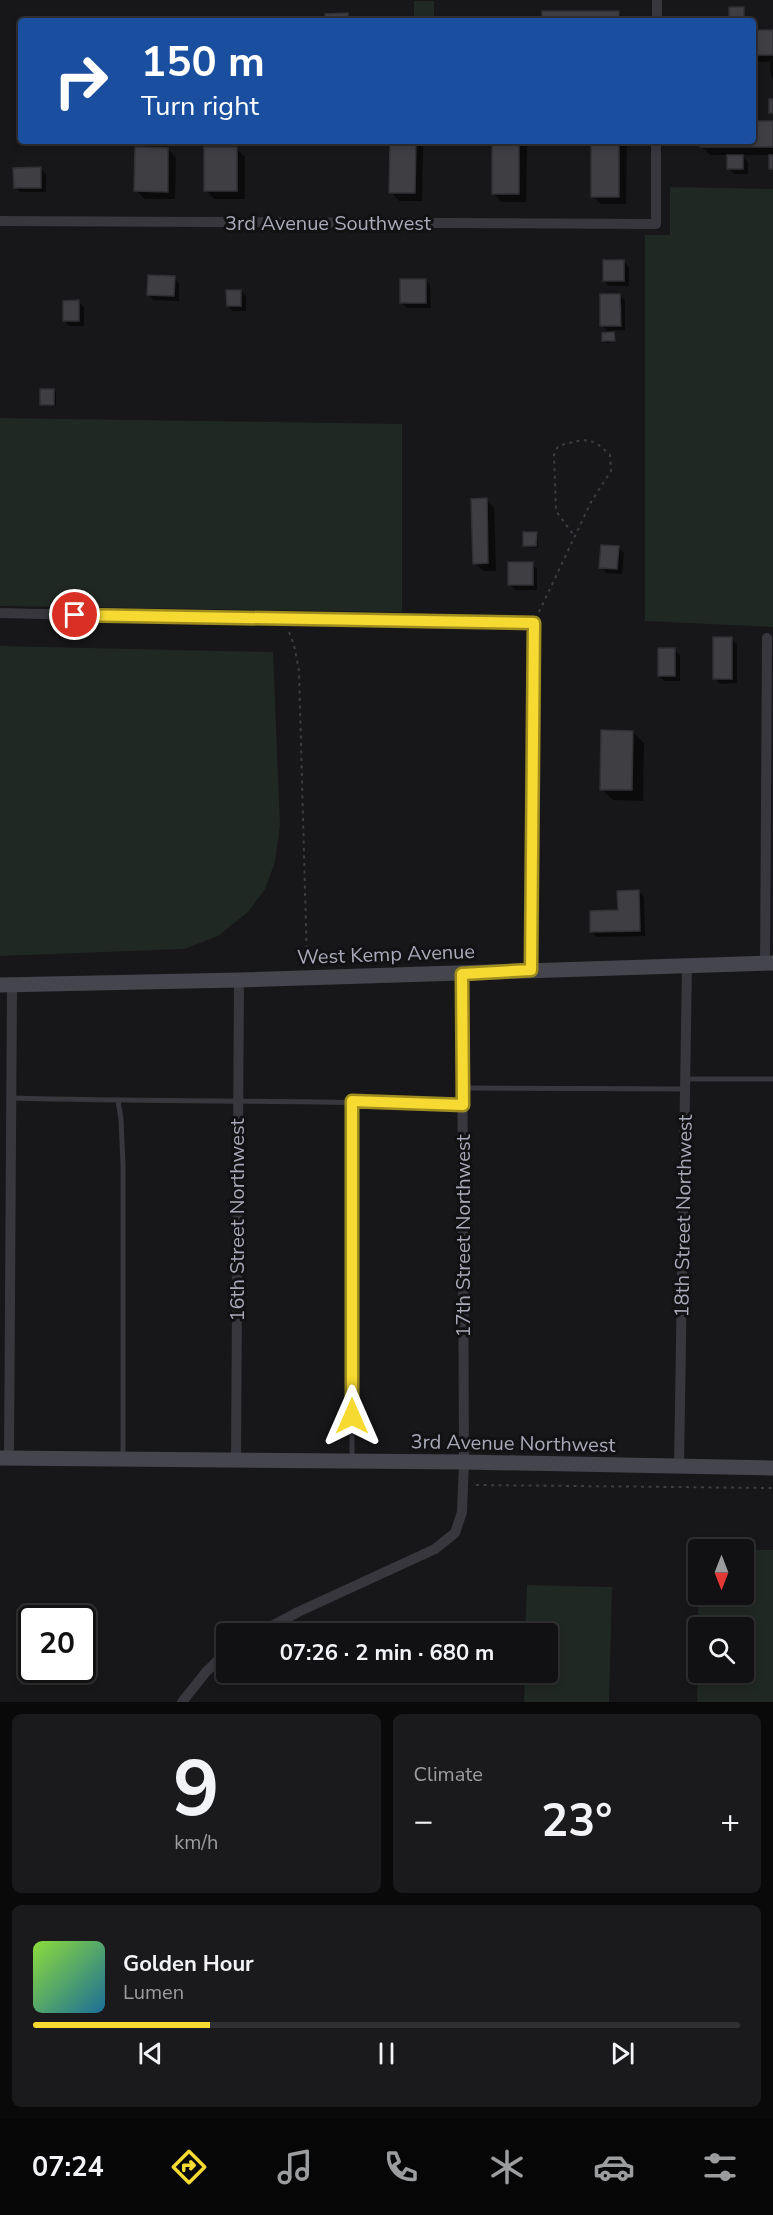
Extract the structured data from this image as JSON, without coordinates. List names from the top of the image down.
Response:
{
  "streets": {
    "street": [
      "3rd Avenue Southwest",
      "West Kemp Avenue",
      "18th Street Northwest",
      "16th Street Northwest",
      "17th Street Northwest",
      "3rd Avenue Northwest"
    ]
  },
  "crossings": [
    ["West Kemp Avenue", "18th Street Northwest"],
    ["West Kemp Avenue", "16th Street Northwest"],
    ["West Kemp Avenue", "17th Street Northwest"],
    ["18th Street Northwest", "3rd Avenue Northwest"],
    ["16th Street Northwest", "3rd Avenue Northwest"],
    ["17th Street Northwest", "3rd Avenue Northwest"]
  ],
  "north": "bottom",
  "page": {
    "turn": ["150 m", "Turn right"],
    "limit": "20",
    "trip": "07:26 · 2 min · 680 m",
    "tile": [
      ["9", "km/h"],
      "Climate"
    ],
    "heat": ["−", "23°", "+"],
    "song": ["Golden Hour", "Lumen"],
    "tabs": "07:24"
  }
}
